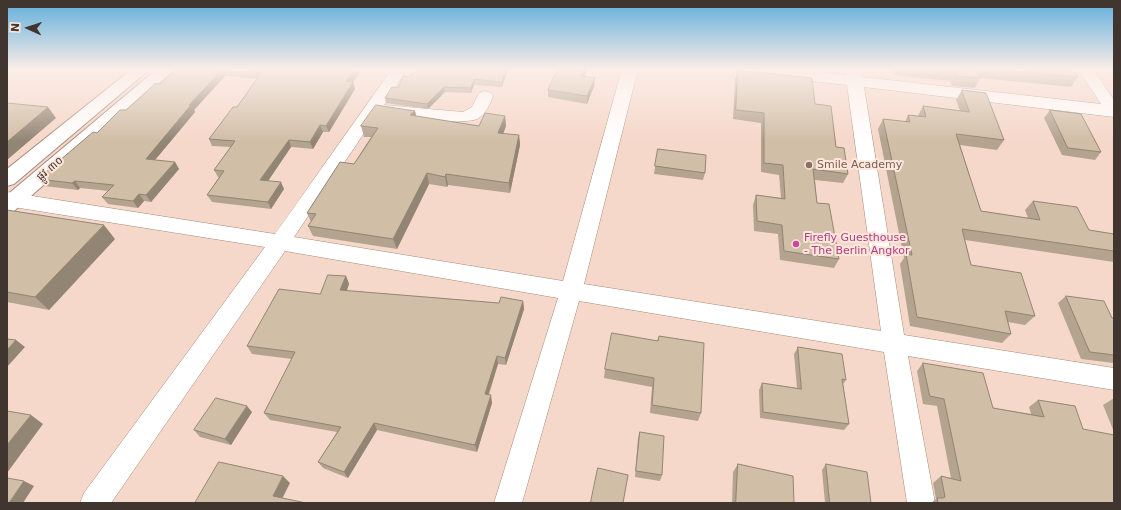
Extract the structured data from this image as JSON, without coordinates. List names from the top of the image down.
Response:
{
  "streets": {
    "street": ["ផ្លូវ ៣០"]
  },
  "places": ["Smile Academy", "Firefly Guesthouse - The Berlin Angkor"],
  "north": "left"
}
